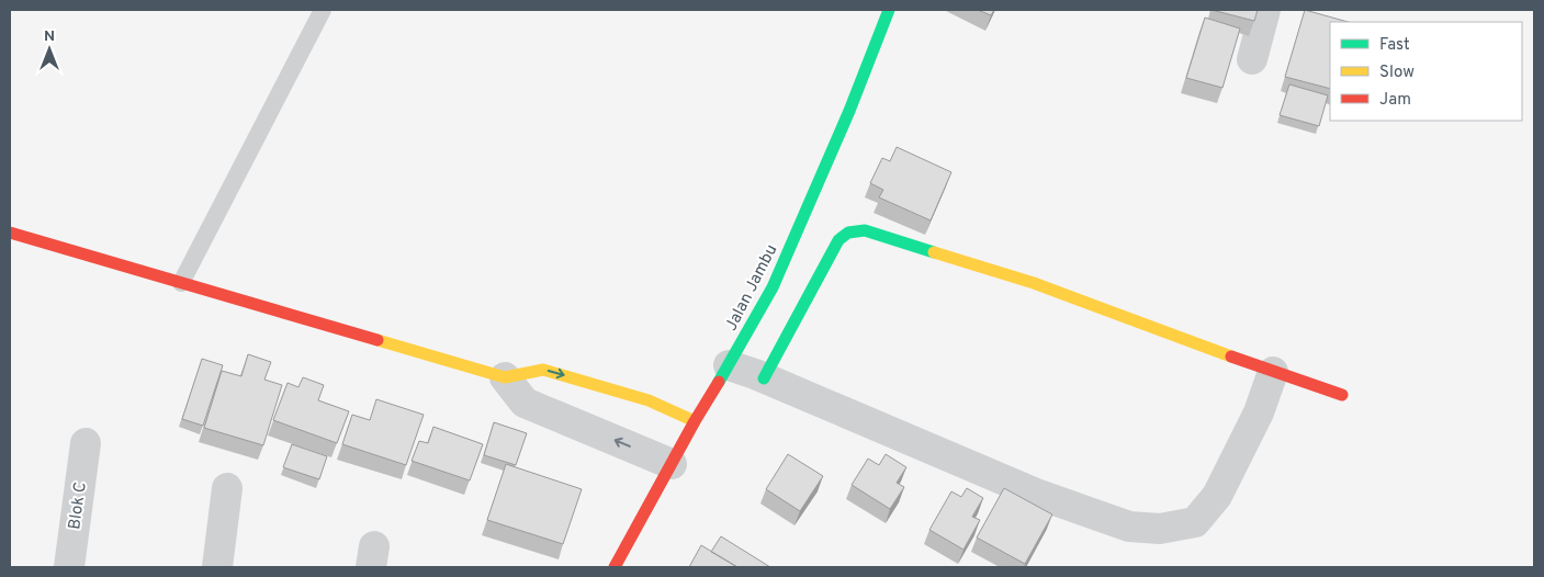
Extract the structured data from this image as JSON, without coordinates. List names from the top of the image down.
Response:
{
  "streets": {
    "street": ["Jalan Jambu", "Blok C"]
  },
  "legend": ["Fast", "Slow", "Jam"],
  "north": "top"
}
